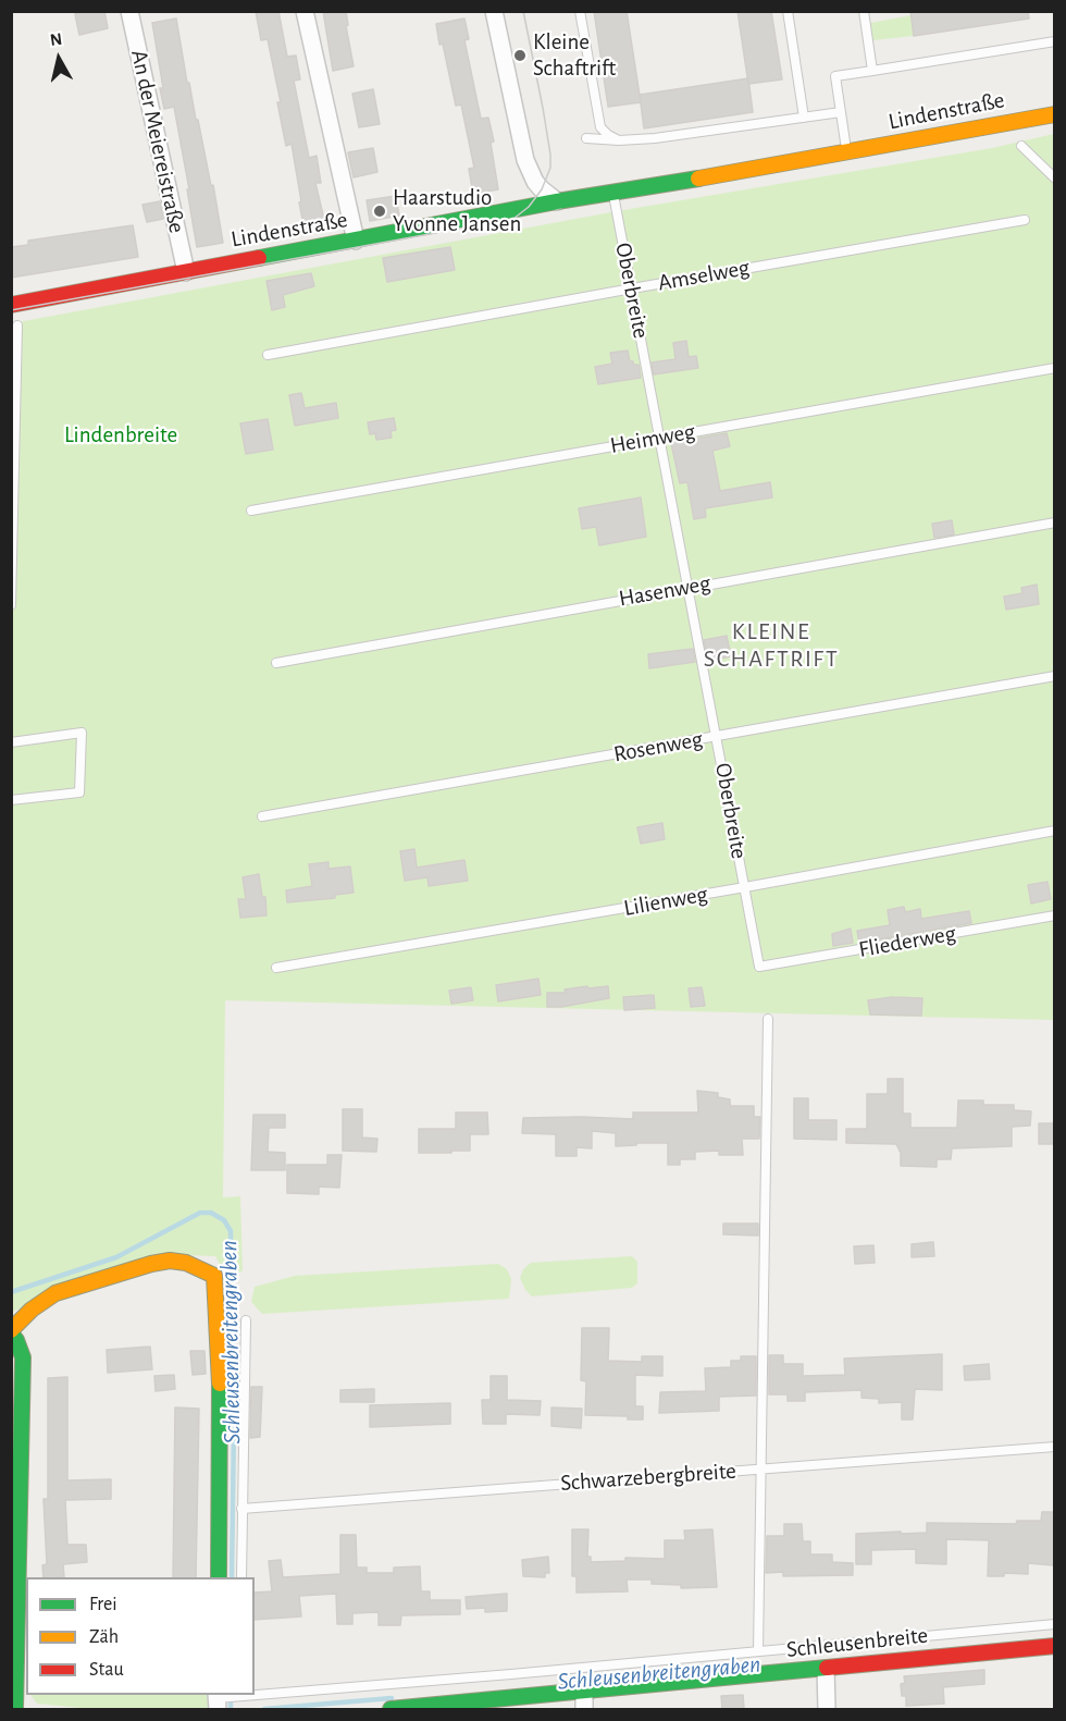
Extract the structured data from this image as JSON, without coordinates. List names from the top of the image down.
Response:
{
  "streets": {
    "street": ["Lindenstraße", "An der Meiereistraße", "Schleusenbreite"],
    "lane": [
      "Amselweg",
      "Oberbreite",
      "Heimweg",
      "Hasenweg",
      "Rosenweg",
      "Lilienweg",
      "Fliederweg",
      "Schwarzebergbreite"
    ]
  },
  "crossings": [
    ["Lindenstraße", "An der Meiereistraße"],
    ["Lindenstraße", "Oberbreite"],
    ["Amselweg", "Oberbreite"],
    ["Oberbreite", "Heimweg"],
    ["Oberbreite", "Hasenweg"],
    ["Oberbreite", "Rosenweg"],
    ["Oberbreite", "Lilienweg"],
    ["Oberbreite", "Fliederweg"]
  ],
  "districts": ["KLEINE SCHAFTRIFT"],
  "water": ["Schleusenbreitengraben"],
  "parks": ["Lindenbreite"],
  "places": ["Kleine Schaftrift", "Haarstudio Yvonne Jansen"],
  "legend": ["Frei", "Zäh", "Stau"],
  "north": "top"
}
